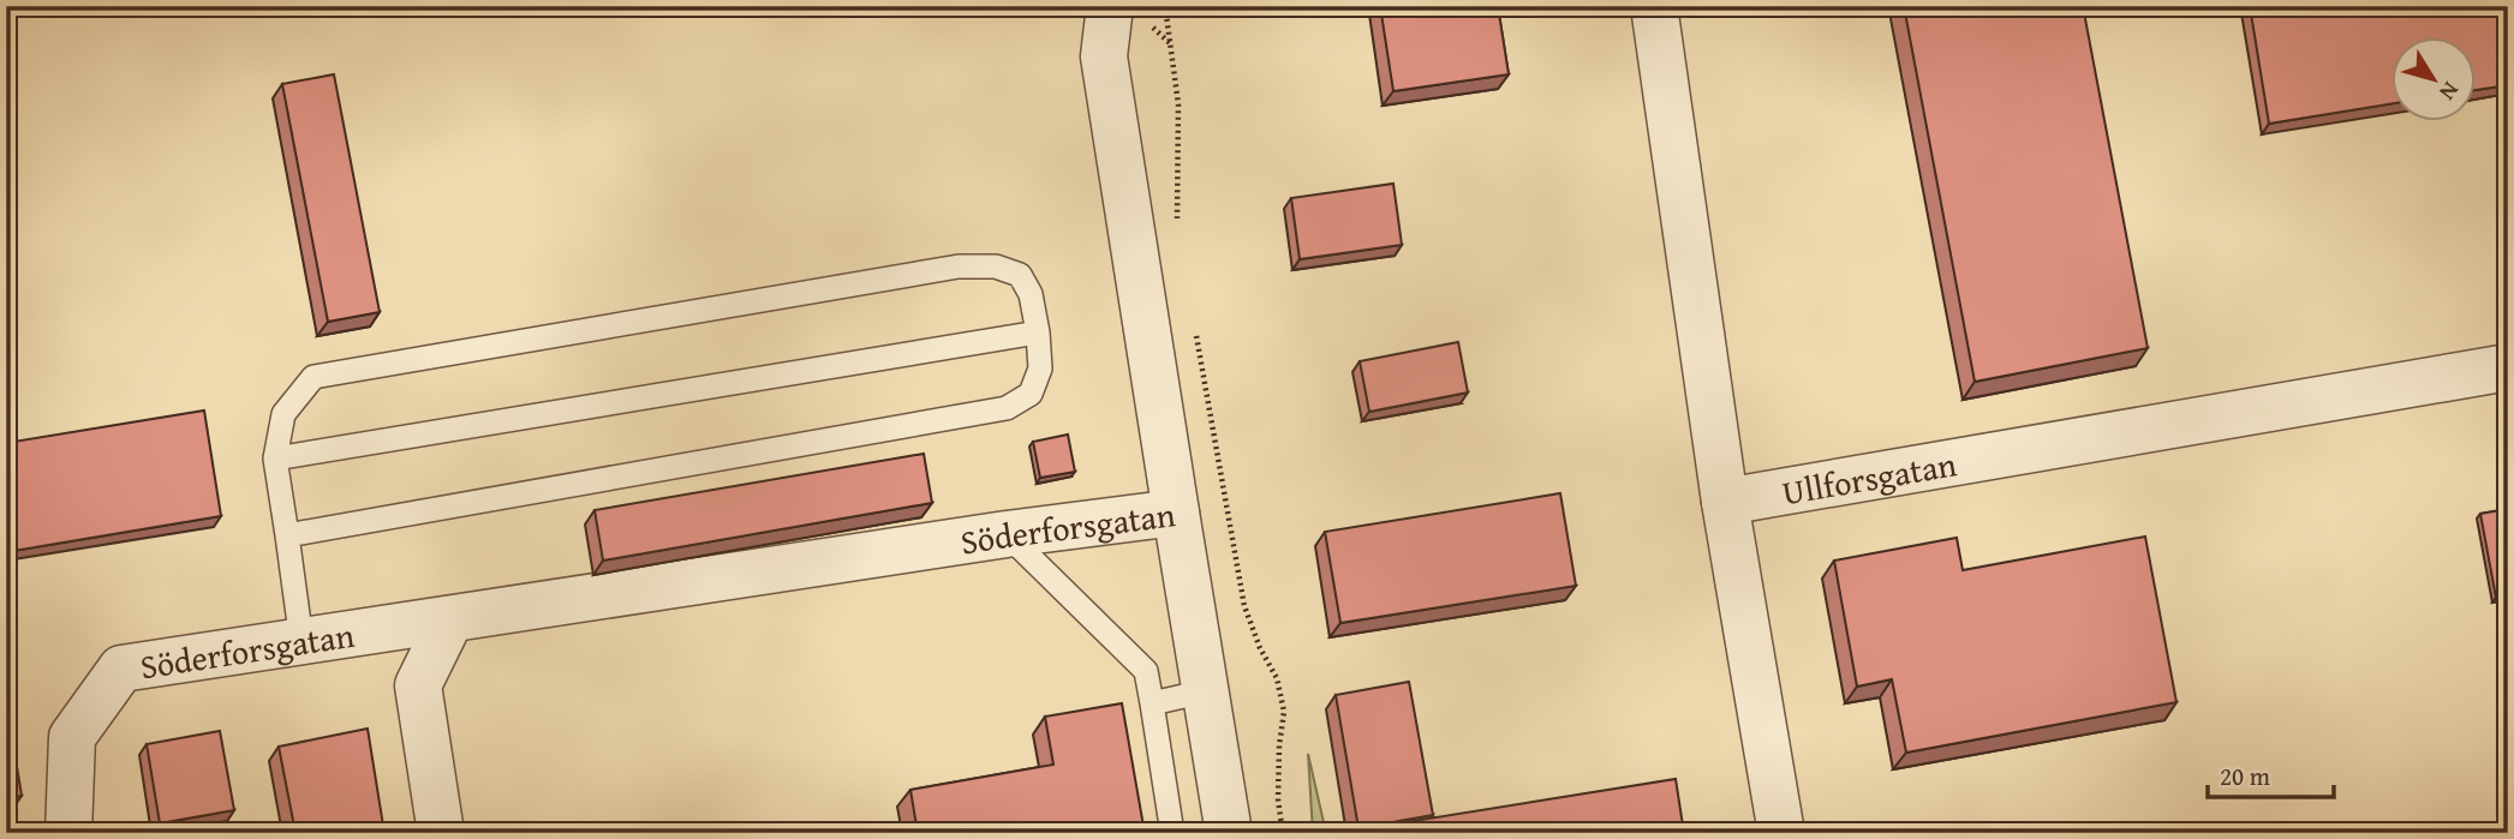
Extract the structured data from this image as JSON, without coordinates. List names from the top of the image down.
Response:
{
  "streets": {
    "street": ["Ullforsgatan", "Söderforsgatan"]
  },
  "scale_bar": "20 m",
  "north": "bottom right"
}
